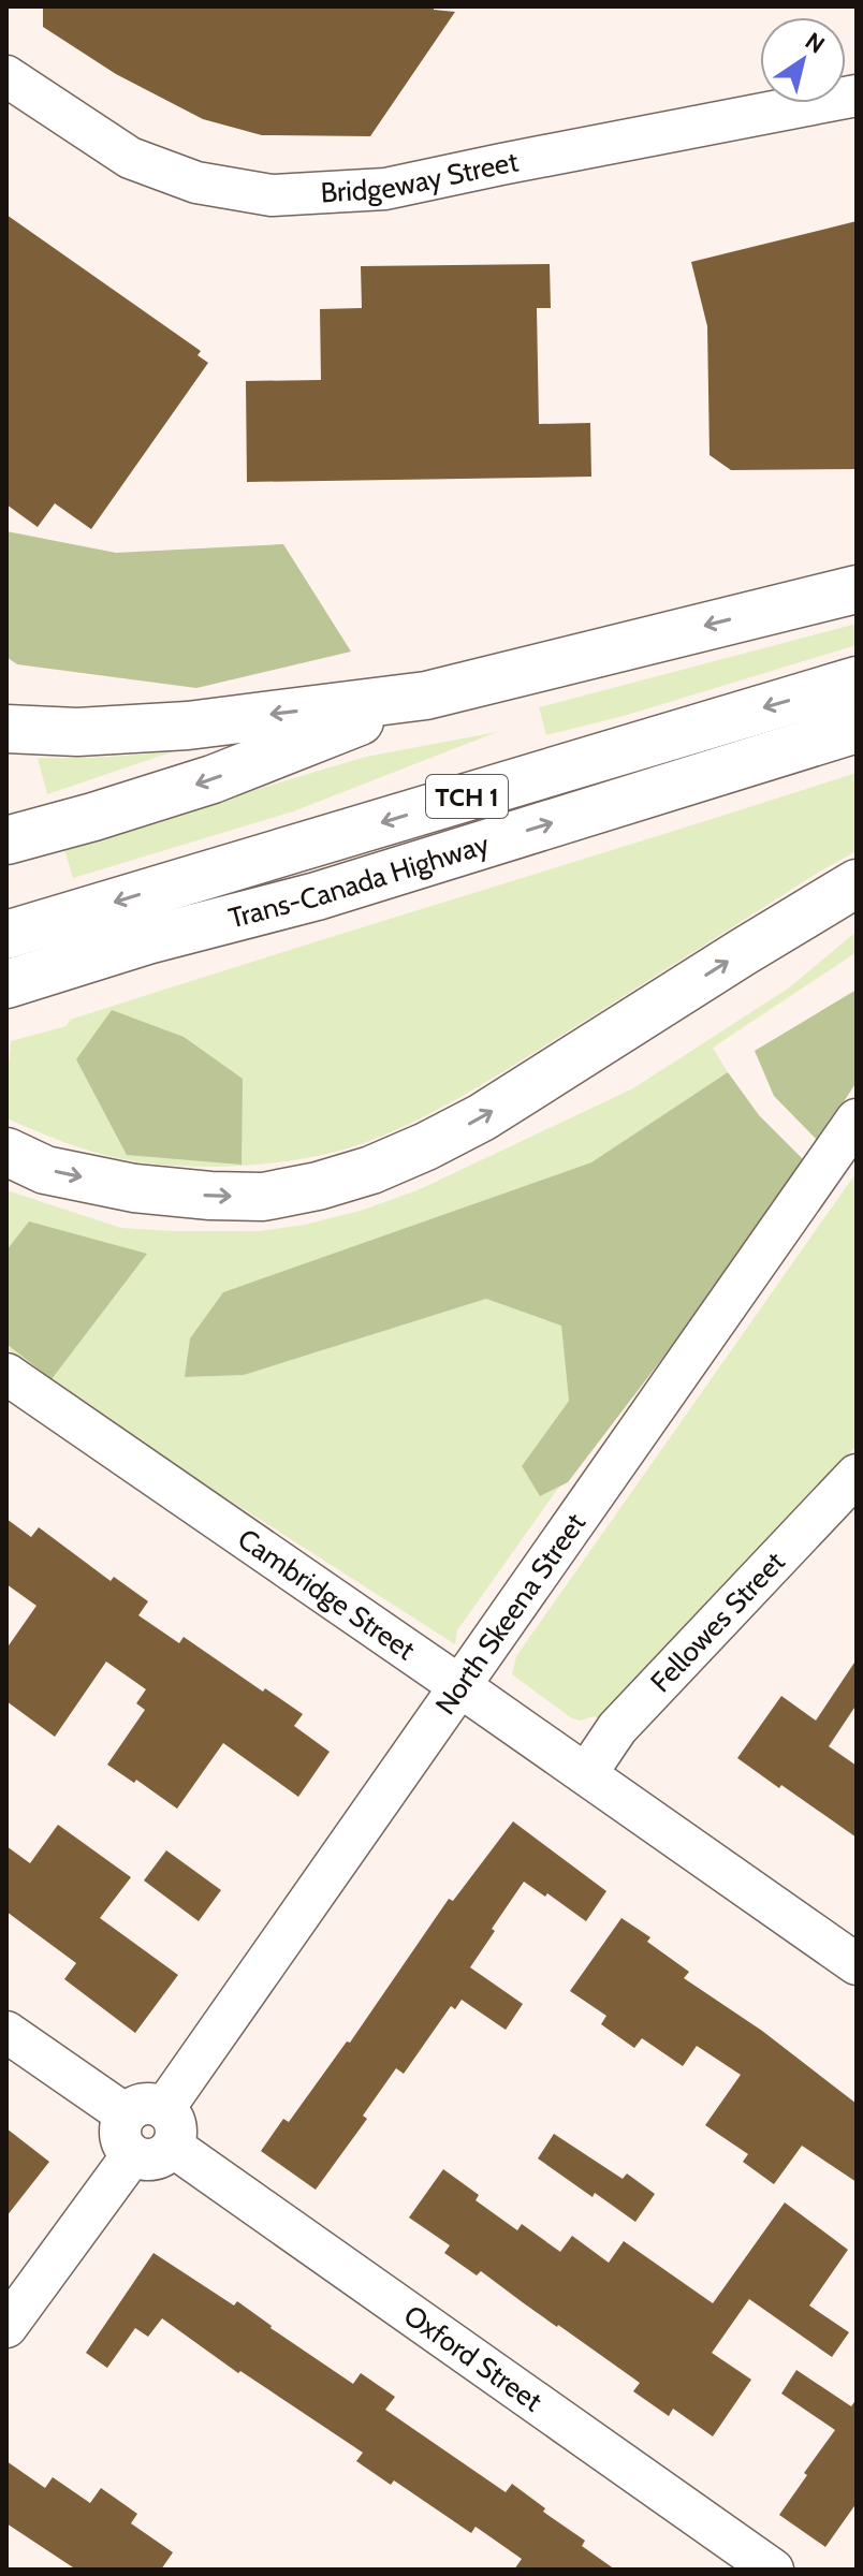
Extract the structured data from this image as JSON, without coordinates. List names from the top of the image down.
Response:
{
  "streets": {
    "highway": ["TCH 1", "Trans-Canada Highway"],
    "street": [
      "Bridgeway Street",
      "Cambridge Street",
      "North Skeena Street",
      "Fellowes Street",
      "Oxford Street"
    ]
  },
  "crossings": [
    ["Cambridge Street", "North Skeena Street"],
    ["Cambridge Street", "Fellowes Street"],
    ["North Skeena Street", "Oxford Street"]
  ],
  "north": "top right"
}
